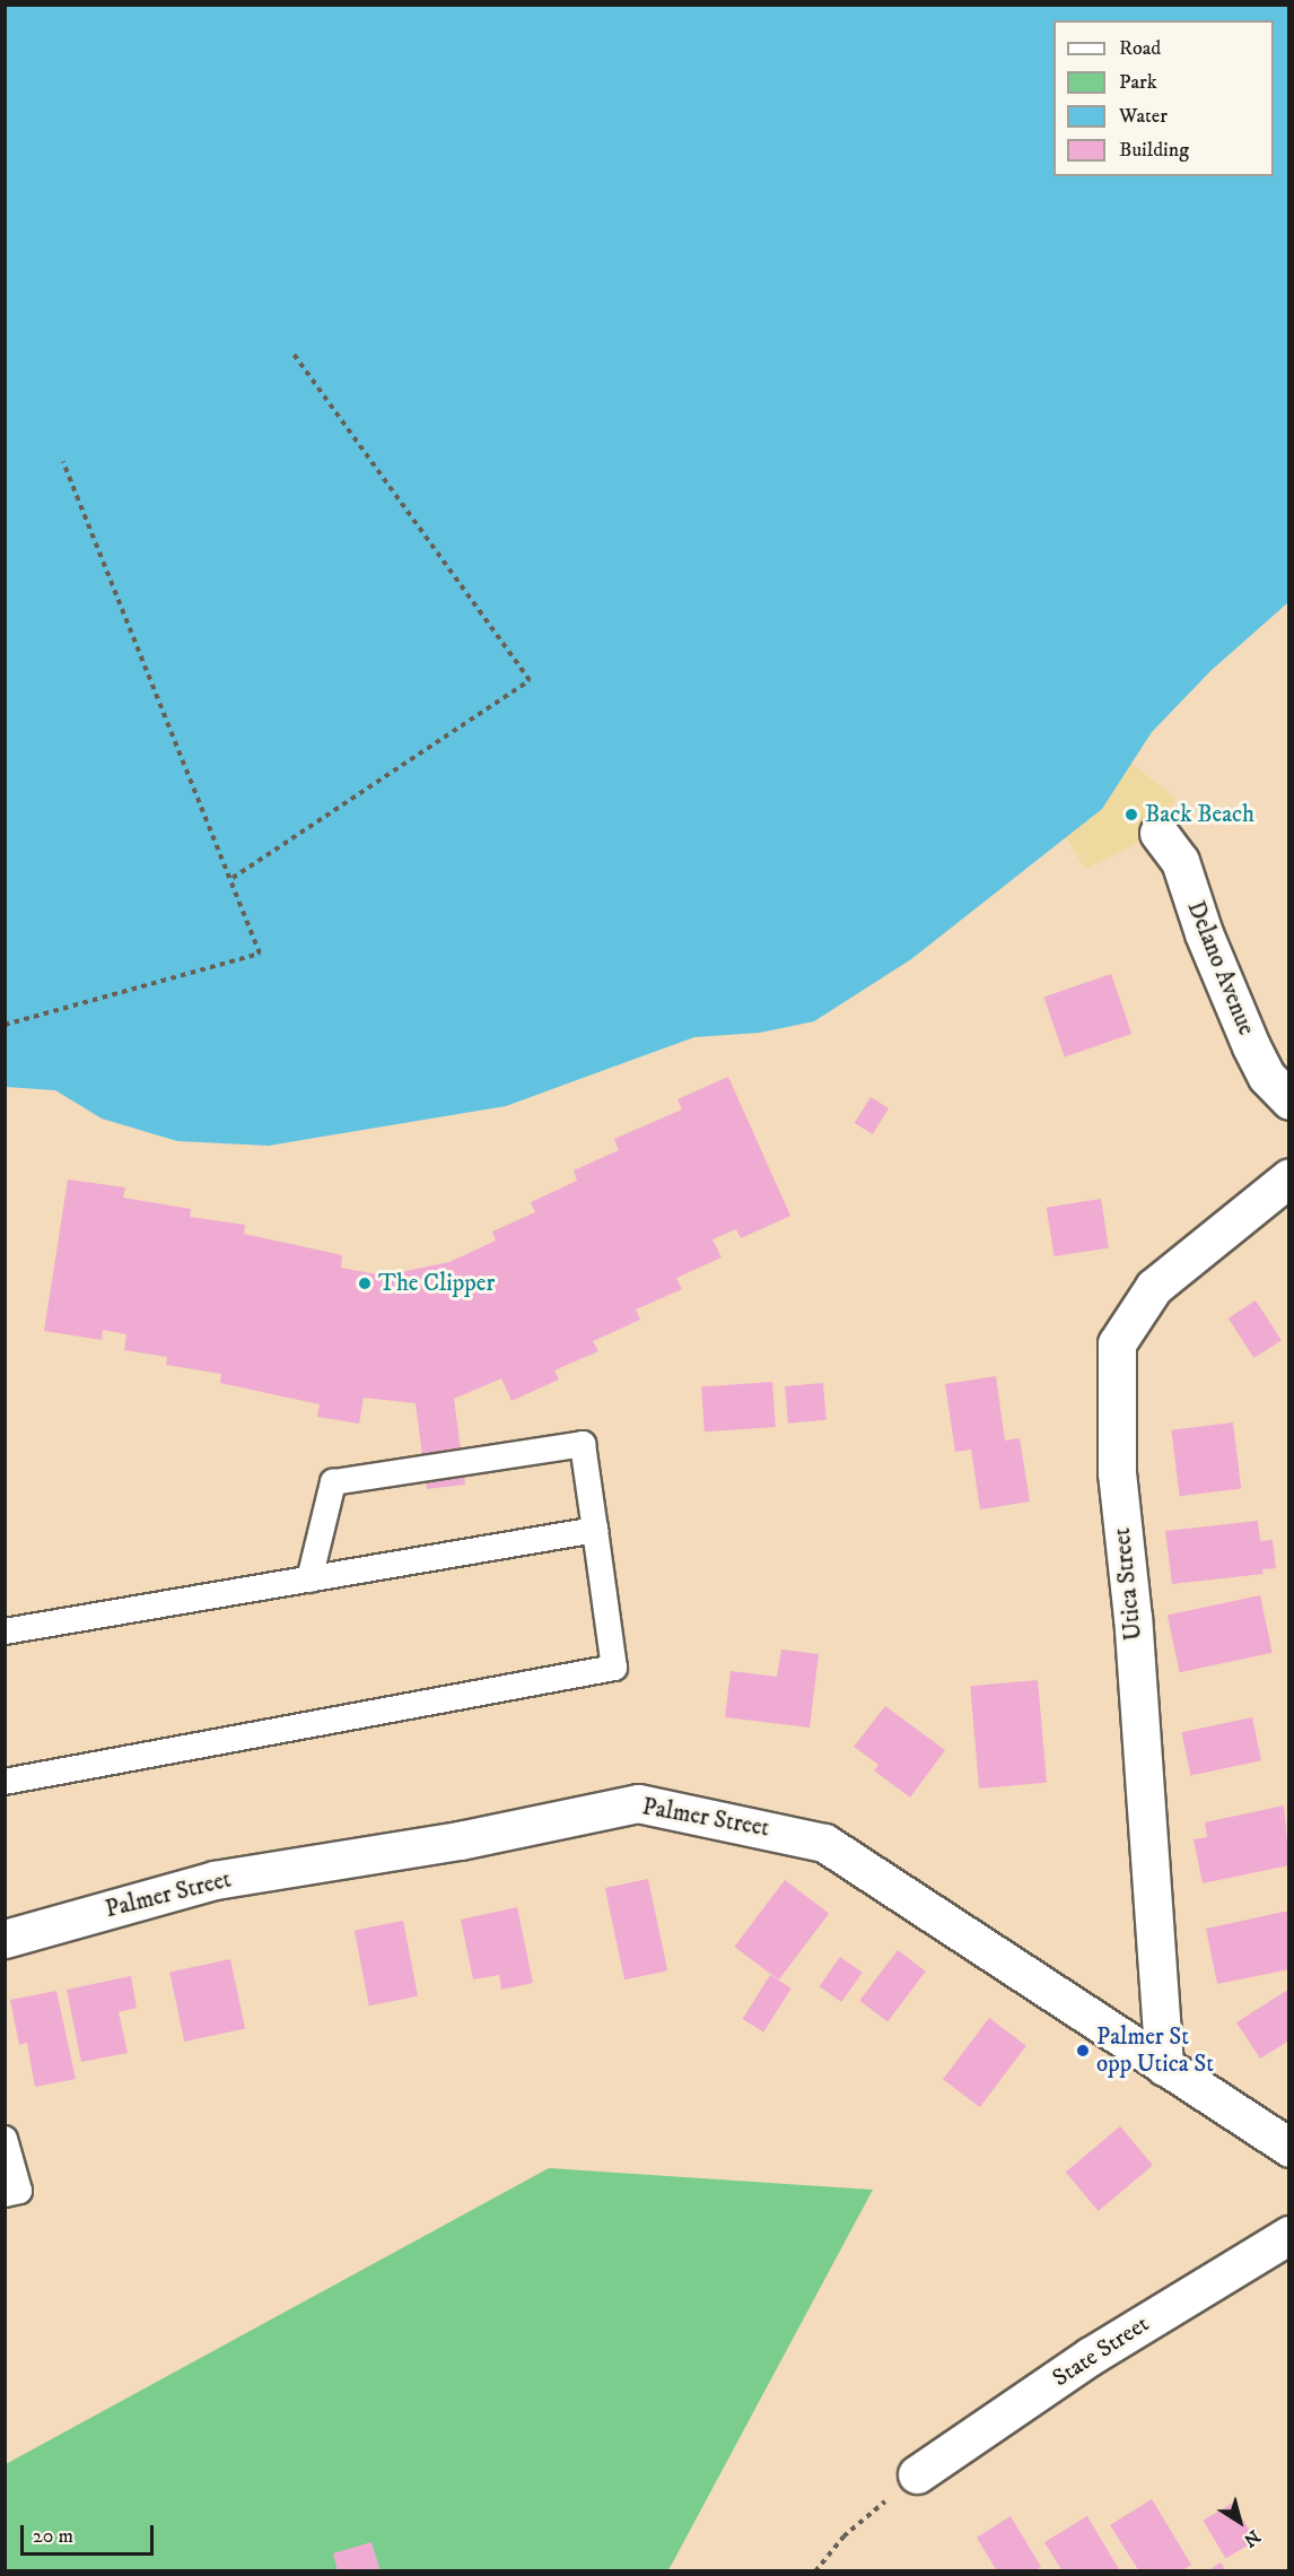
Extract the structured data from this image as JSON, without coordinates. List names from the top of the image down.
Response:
{
  "streets": {
    "street": [
      "Delano Avenue",
      "Utica Street",
      "Palmer Street",
      "State Street"
    ]
  },
  "crossings": [
    ["Utica Street", "Palmer Street"]
  ],
  "places": ["Back Beach", "The Clipper", "Palmer St opp Utica St"],
  "legend": [
    "Road",
    "Park",
    "Water",
    "Building"
  ],
  "scale_bar": "20 m",
  "north": "bottom right"
}
